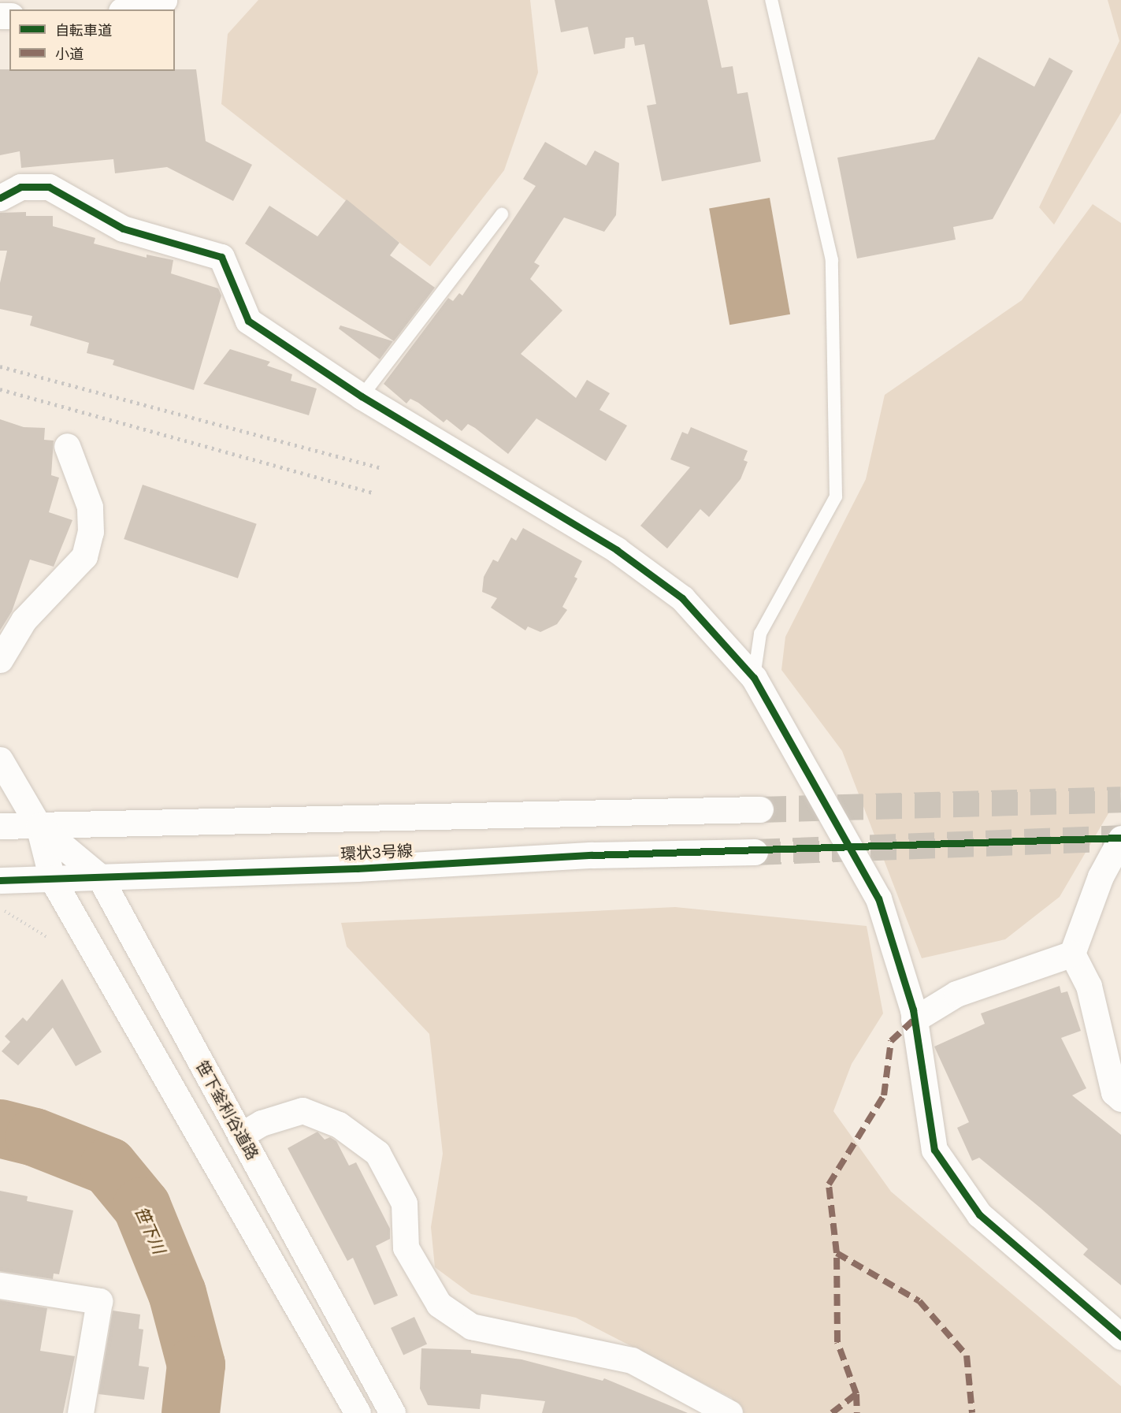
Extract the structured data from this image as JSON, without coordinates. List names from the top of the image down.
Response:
{
  "streets": {
    "street": ["環状3号線", "笹下釜利谷道路"]
  },
  "crossings": [
    ["環状3号線", "笹下釜利谷道路"]
  ],
  "water": ["笹下川"],
  "legend": ["自転車道", "小道"]
}
